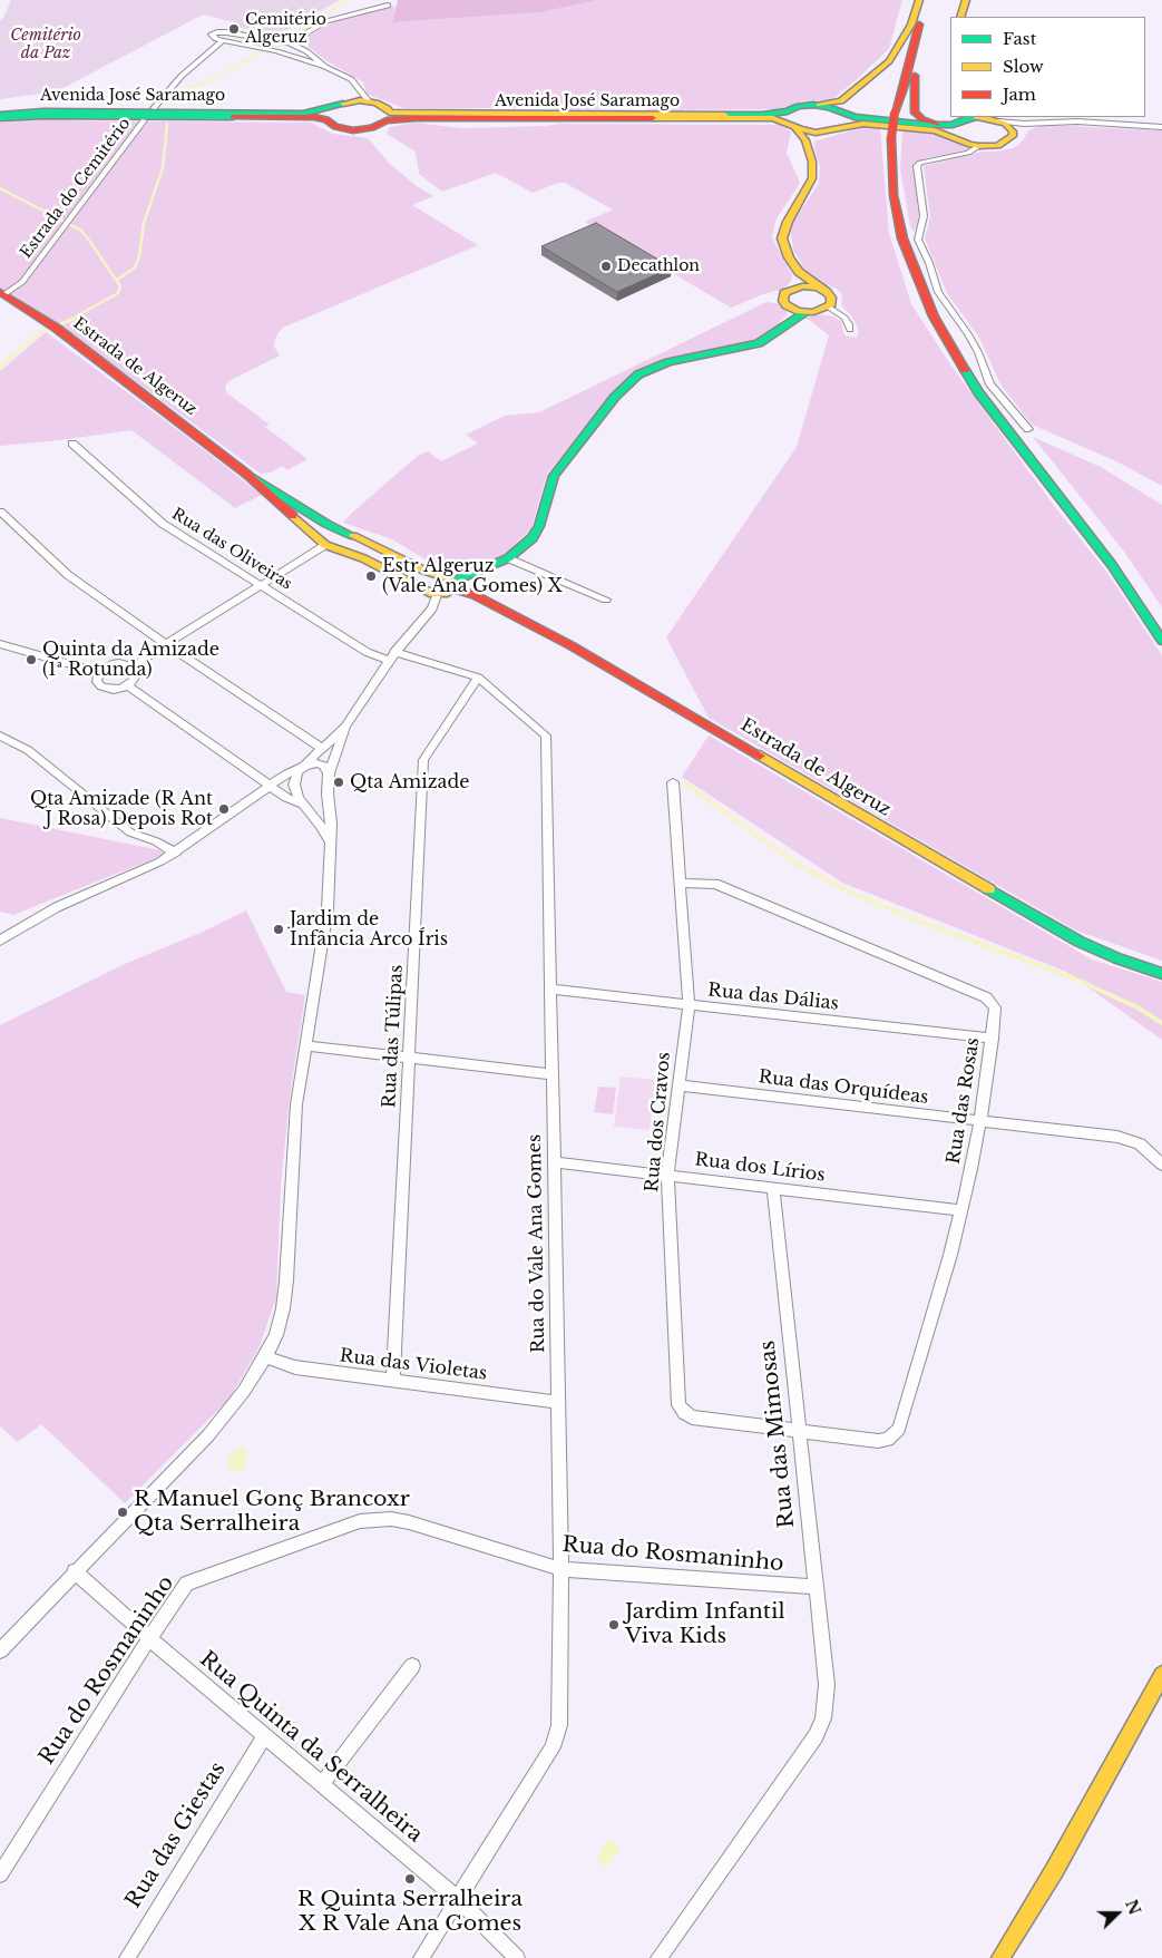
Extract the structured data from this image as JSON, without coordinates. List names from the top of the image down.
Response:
{
  "streets": {
    "main road": ["Avenida José Saramago", "Estrada de Algeruz"],
    "street": [
      "Estrada do Cemitério",
      "Rua das Oliveiras",
      "Rua das Dálias",
      "Rua das Túlipas",
      "Rua das Orquídeas",
      "Rua das Rosas",
      "Rua dos Cravos",
      "Rua dos Lírios",
      "Rua do Vale Ana Gomes",
      "Rua das Violetas",
      "Rua das Mimosas",
      "Rua do Rosmaninho",
      "Rua Quinta da Serralheira",
      "Rua das Giestas"
    ]
  },
  "crossings": [
    ["Estrada do Cemitério", "Estrada de Algeruz"],
    ["Rua das Oliveiras", "Rua do Vale Ana Gomes"],
    ["Rua das Dálias", "Rua das Rosas"],
    ["Rua das Dálias", "Rua dos Cravos"],
    ["Rua das Dálias", "Rua do Vale Ana Gomes"],
    ["Rua das Túlipas", "Rua do Vale Ana Gomes"],
    ["Rua das Túlipas", "Rua das Violetas"],
    ["Rua das Orquídeas", "Rua das Rosas"],
    ["Rua das Orquídeas", "Rua dos Cravos"],
    ["Rua das Rosas", "Rua dos Cravos"],
    ["Rua das Rosas", "Rua dos Lírios"],
    ["Rua das Rosas", "Rua das Mimosas"],
    ["Rua dos Cravos", "Rua dos Lírios"],
    ["Rua dos Cravos", "Rua das Mimosas"],
    ["Rua dos Lírios", "Rua do Vale Ana Gomes"],
    ["Rua dos Lírios", "Rua das Mimosas"],
    ["Rua do Vale Ana Gomes", "Rua das Violetas"],
    ["Rua do Vale Ana Gomes", "Rua do Rosmaninho"],
    ["Rua do Vale Ana Gomes", "Rua Quinta da Serralheira"],
    ["Rua das Mimosas", "Rua do Rosmaninho"],
    ["Rua do Rosmaninho", "Rua Quinta da Serralheira"],
    ["Rua Quinta da Serralheira", "Rua das Giestas"]
  ],
  "parks": ["Cemitério da Paz"],
  "places": [
    "Cemitério Algeruz",
    "Decathlon",
    "Estr Algeruz (Vale Ana Gomes) X",
    "Quinta da Amizade (1ª Rotunda)",
    "Qta Amizade",
    "Qta Amizade (R Ant J Rosa) Depois Rot",
    "Jardim de Infância Arco Íris",
    "R Manuel Gonç Brancoxr Qta Serralheira",
    "Jardim Infantil Viva Kids",
    "R Quinta Serralheira X R Vale Ana Gomes"
  ],
  "legend": ["Fast", "Slow", "Jam"],
  "north": "right"
}
